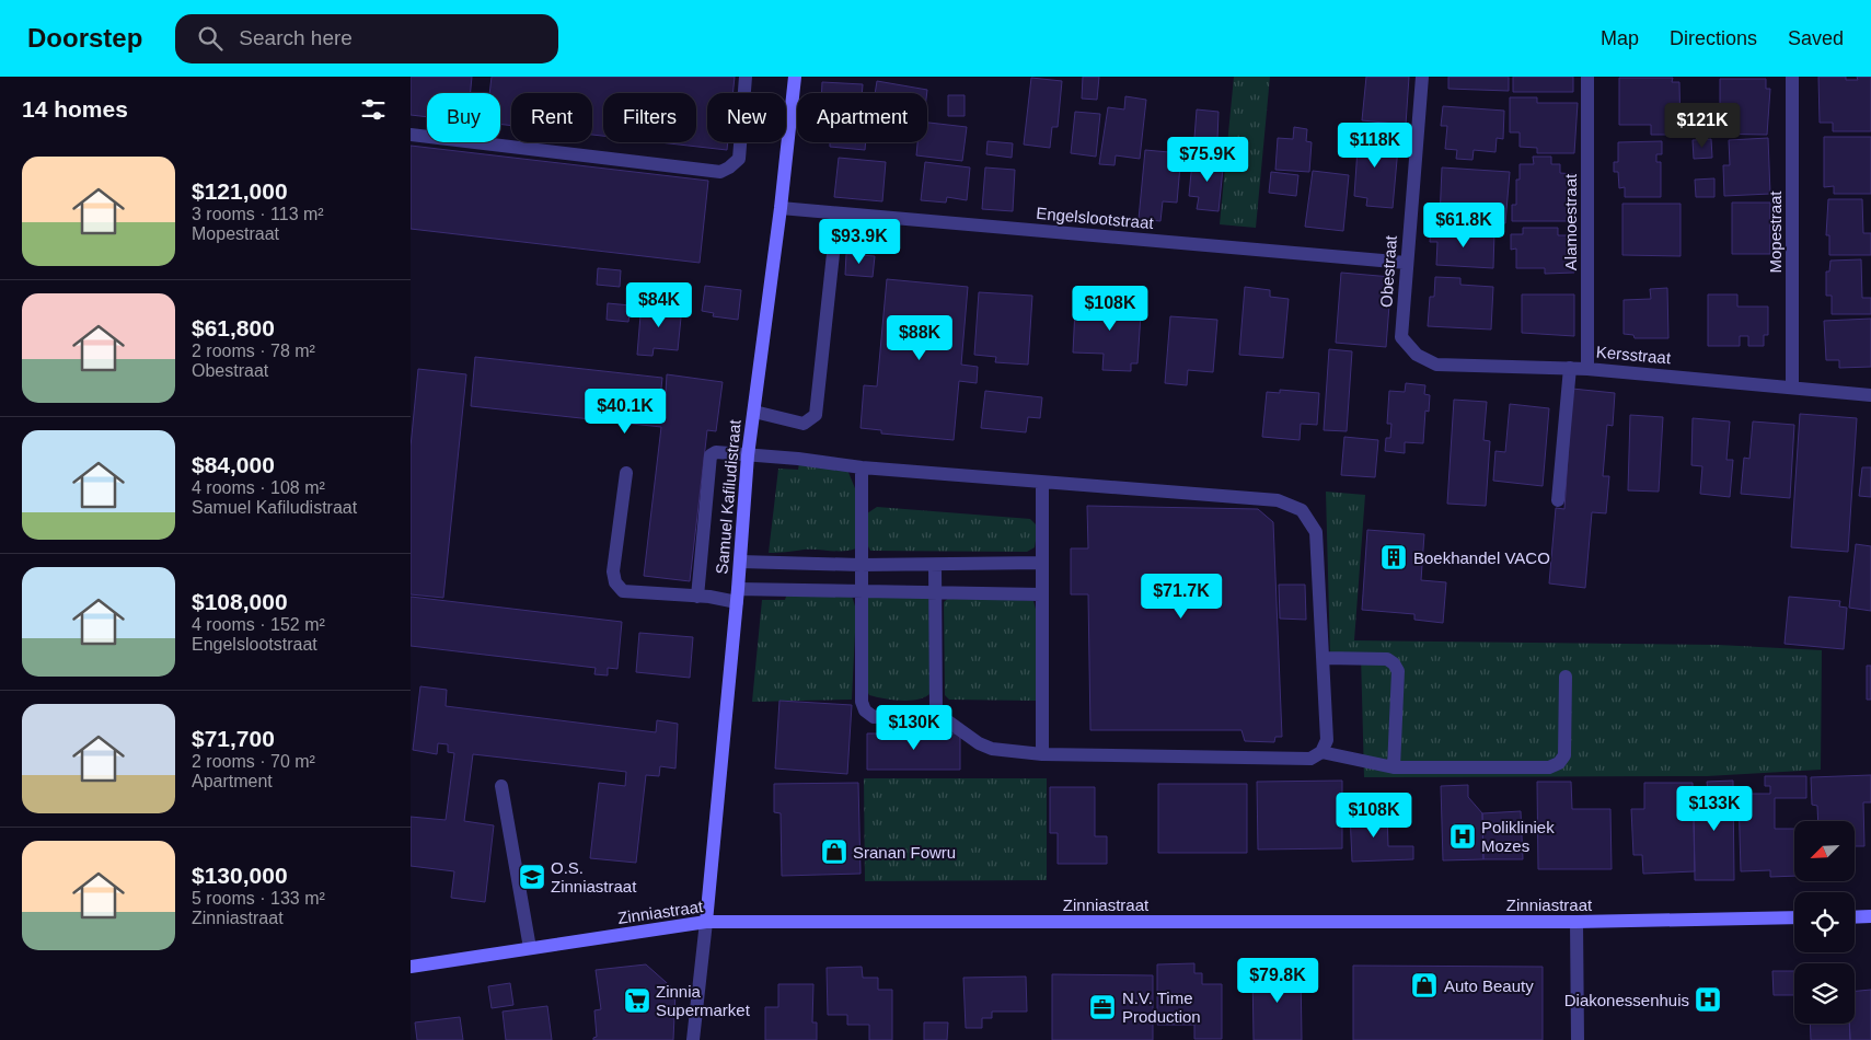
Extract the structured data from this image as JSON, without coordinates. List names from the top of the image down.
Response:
{
  "streets": {
    "street": [
      "Engelslootstraat",
      "Alamoestraat",
      "Mopestraat",
      "Obestraat",
      "Kersstraat",
      "Samuel Kafiludistraat",
      "Zinniastraat"
    ]
  },
  "crossings": [
    ["Engelslootstraat", "Obestraat"],
    ["Engelslootstraat", "Samuel Kafiludistraat"],
    ["Alamoestraat", "Kersstraat"],
    ["Mopestraat", "Kersstraat"],
    ["Obestraat", "Kersstraat"],
    ["Samuel Kafiludistraat", "Zinniastraat"]
  ],
  "places": {
    "building": ["Boekhandel VACO"],
    "hospital": ["Polikliniek Mozes", "Diakonessenhuis"],
    "shop": ["Sranan Fowru", "Auto Beauty"],
    "school or university": ["O.S. Zinniastraat"],
    "supermarket": ["Zinnia Supermarket"],
    "office": ["N.V. Time Production"]
  },
  "north": "bottom left",
  "page": {
    "header": "Doorstep",
    "search": "Search here",
    "nav": ["Map", "Directions", "Saved"],
    "heading": "14 homes",
    "chip": [
      "Buy",
      "Rent",
      "Filters",
      "New",
      "Apartment"
    ],
    "price": [
      "$121K",
      "$118K",
      "$75.9K",
      "$61.8K",
      "$93.9K",
      "$84K",
      "$108K",
      "$88K",
      "$40.1K",
      "$71.7K",
      "$130K",
      "$133K",
      "$108K",
      "$79.8K"
    ],
    "list": [
      {
        "name": "$121,000",
        "note": "3 rooms · 113 m² · Mopestraat"
      },
      {
        "name": "$61,800",
        "note": "2 rooms · 78 m² · Obestraat"
      },
      {
        "name": "$84,000",
        "note": "4 rooms · 108 m² · Samuel Kafiludistraat"
      },
      {
        "name": "$108,000",
        "note": "4 rooms · 152 m² · Engelslootstraat"
      },
      {
        "name": "$71,700",
        "note": "2 rooms · 70 m² · Apartment"
      },
      {
        "name": "$130,000",
        "note": "5 rooms · 133 m² · Zinniastraat"
      }
    ]
  }
}
